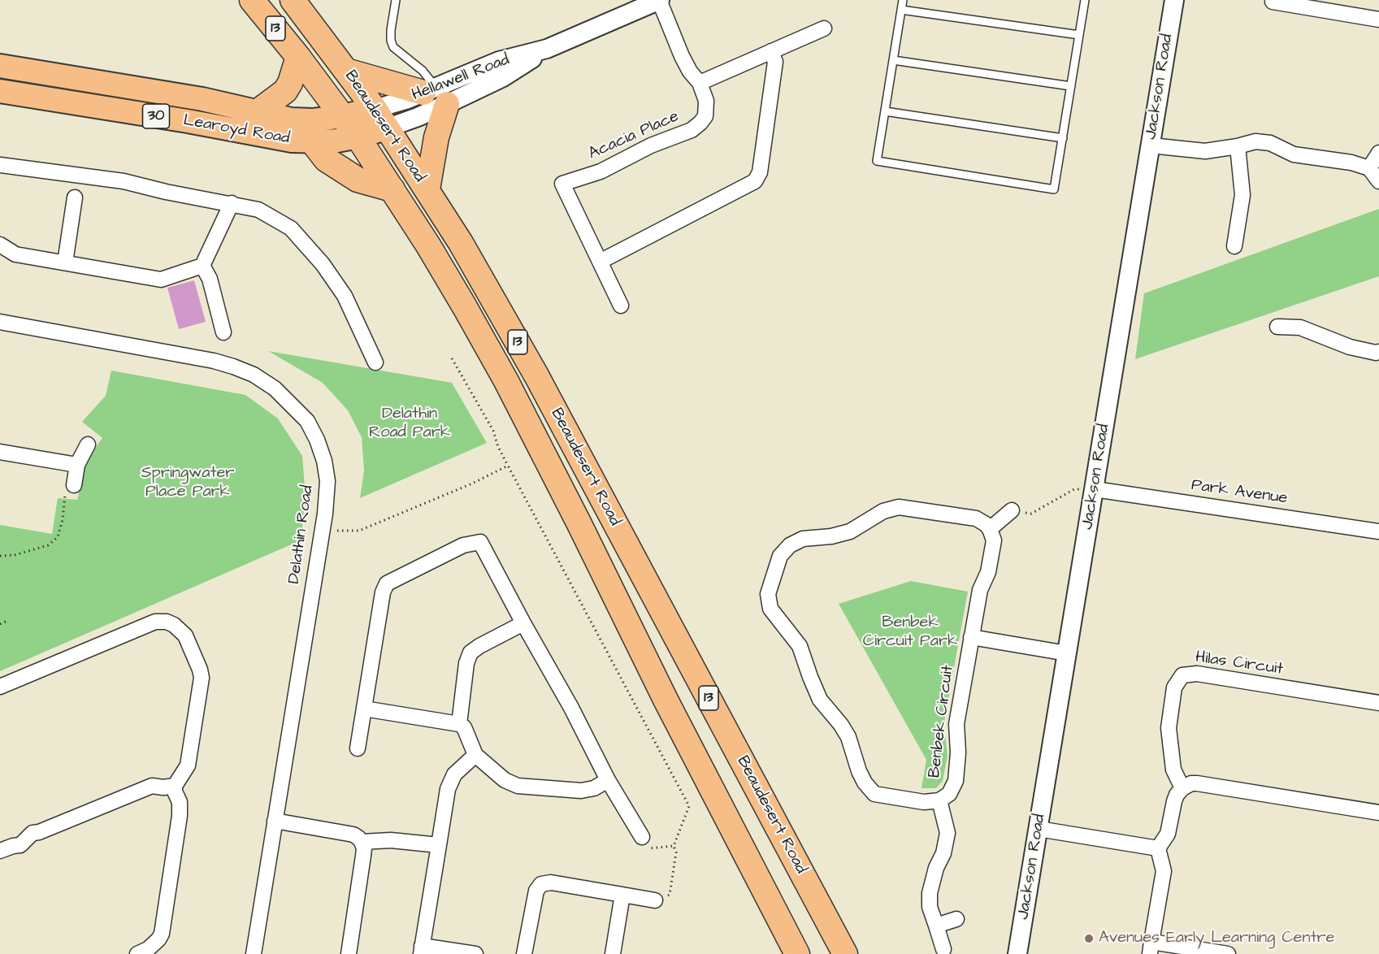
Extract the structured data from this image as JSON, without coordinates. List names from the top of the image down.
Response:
{
  "streets": {
    "highway": ["13", "Beaudesert Road"],
    "main road": ["30", "Learoyd Road"],
    "street": [
      "Hellawell Road",
      "Jackson Road",
      "Acacia Place",
      "Park Avenue",
      "Delathin Road",
      "Hilas Circuit",
      "Benbek Circuit"
    ]
  },
  "crossings": [
    ["Hellawell Road", "Beaudesert Road"],
    ["Hellawell Road", "Learoyd Road"],
    ["Hellawell Road", "Acacia Place"],
    ["Jackson Road", "Park Avenue"],
    ["Beaudesert Road", "Learoyd Road"]
  ],
  "parks": ["Delathin Road Park", "Springwater Place Park", "Benbek Circuit Park"],
  "places": ["Avenues Early Learning Centre"]
}
